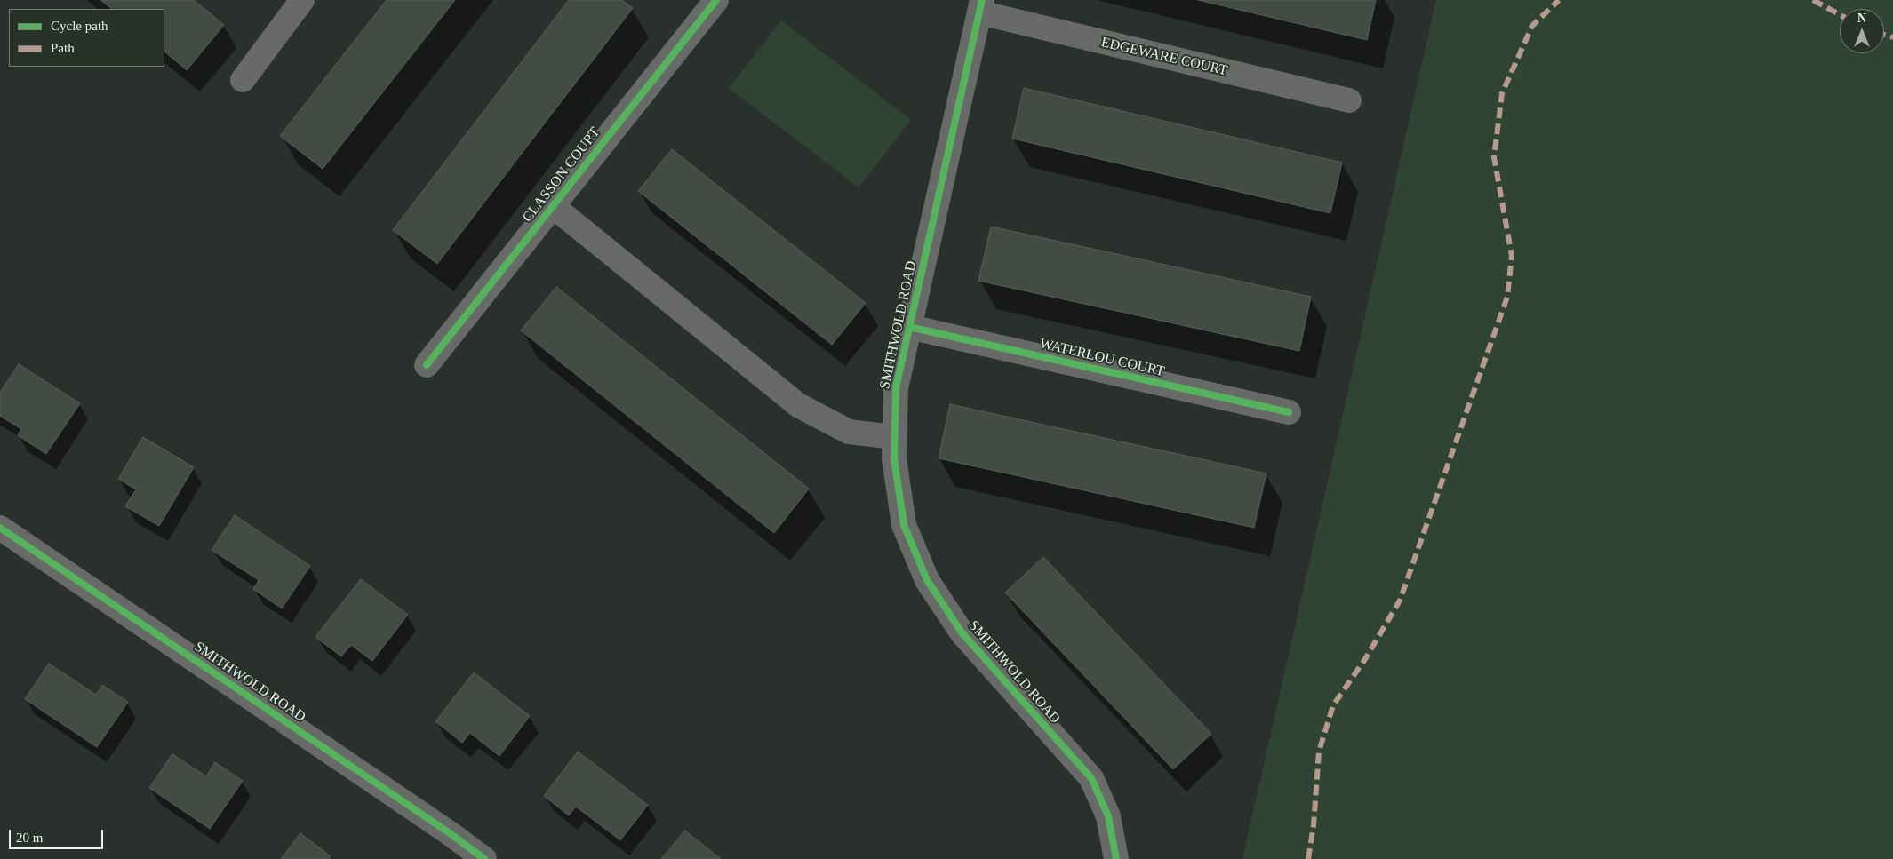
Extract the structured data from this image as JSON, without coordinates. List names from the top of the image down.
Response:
{
  "streets": {
    "street": [
      "EDGEWARE COURT",
      "CLASSON COURT",
      "SMITHWOLD ROAD",
      "WATERLOU COURT"
    ]
  },
  "crossings": [
    ["EDGEWARE COURT", "SMITHWOLD ROAD"],
    ["CLASSON COURT", "SMITHWOLD ROAD"],
    ["SMITHWOLD ROAD", "WATERLOU COURT"]
  ],
  "legend": ["Cycle path", "Path"],
  "scale_bar": "20 m",
  "north": "top"
}
